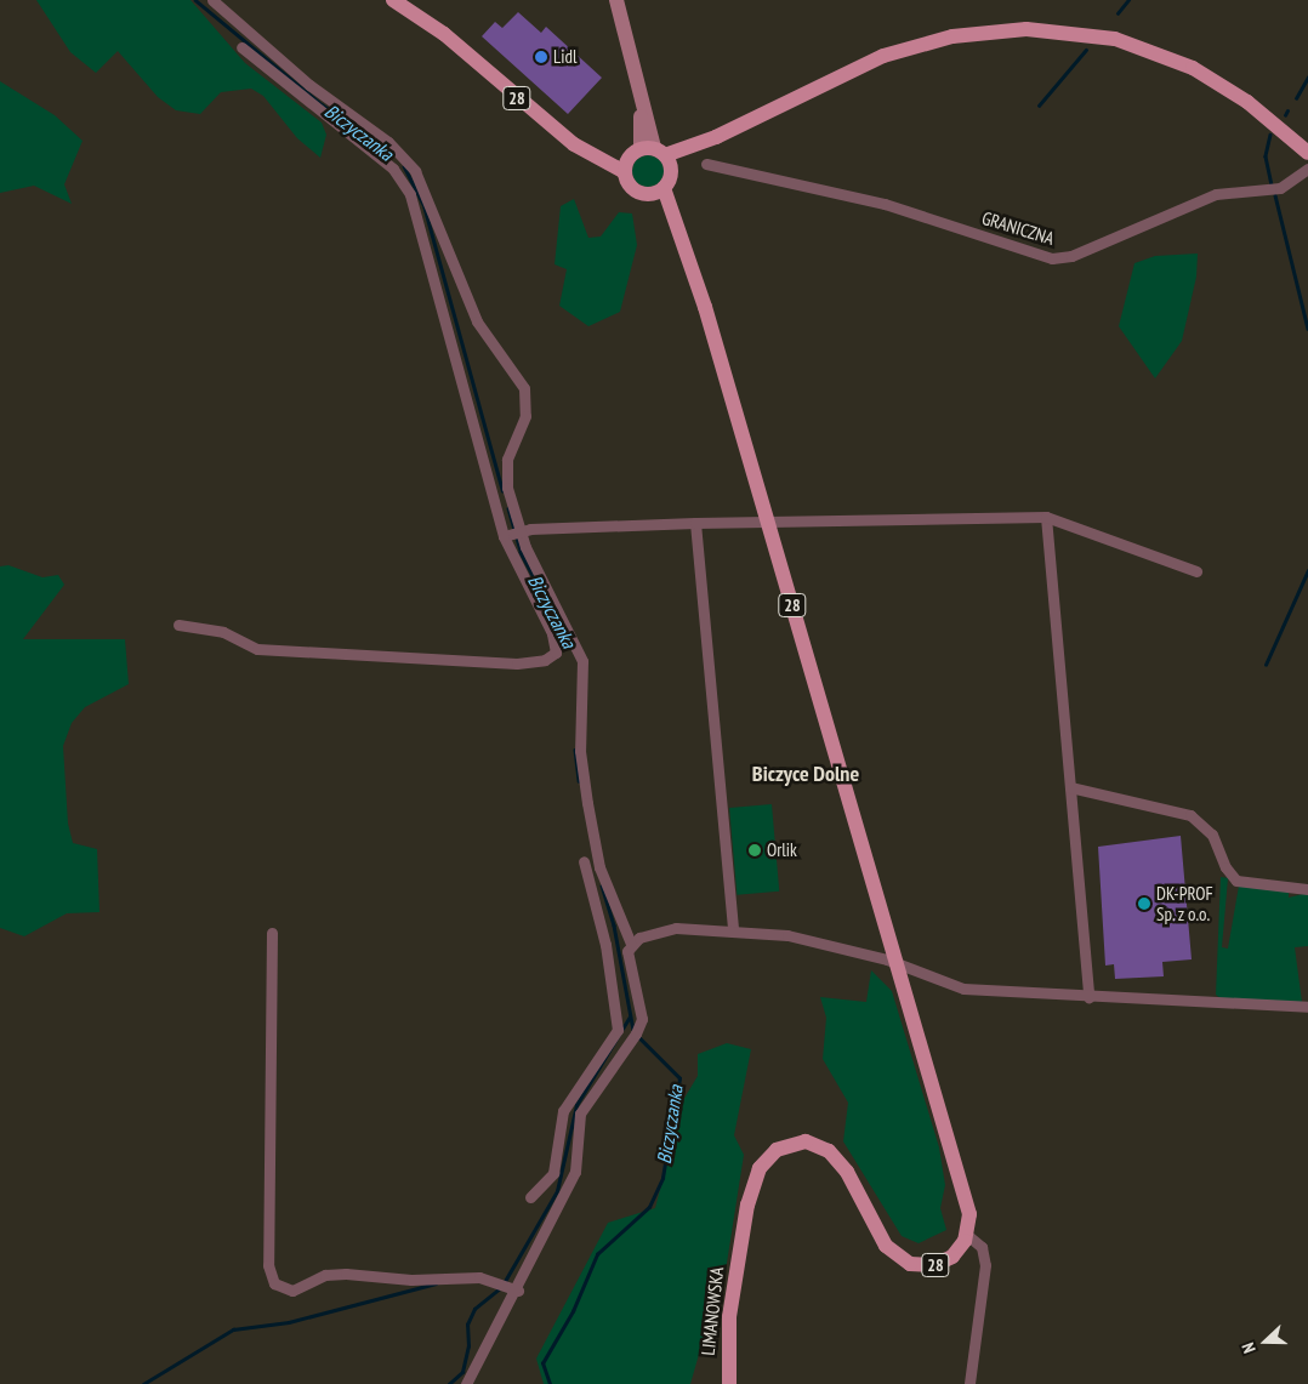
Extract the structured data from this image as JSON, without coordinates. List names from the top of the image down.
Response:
{
  "streets": {
    "main road": ["28", "LIMANOWSKA"],
    "street": ["GRANICZNA"]
  },
  "crossings": [
    ["28", "LIMANOWSKA"]
  ],
  "districts": ["Biczyce Dolne"],
  "water": ["Biczyczanka"],
  "places": ["Lidl", "Orlik", "DK-PROF Sp. z o.o."],
  "north": "left"
}
